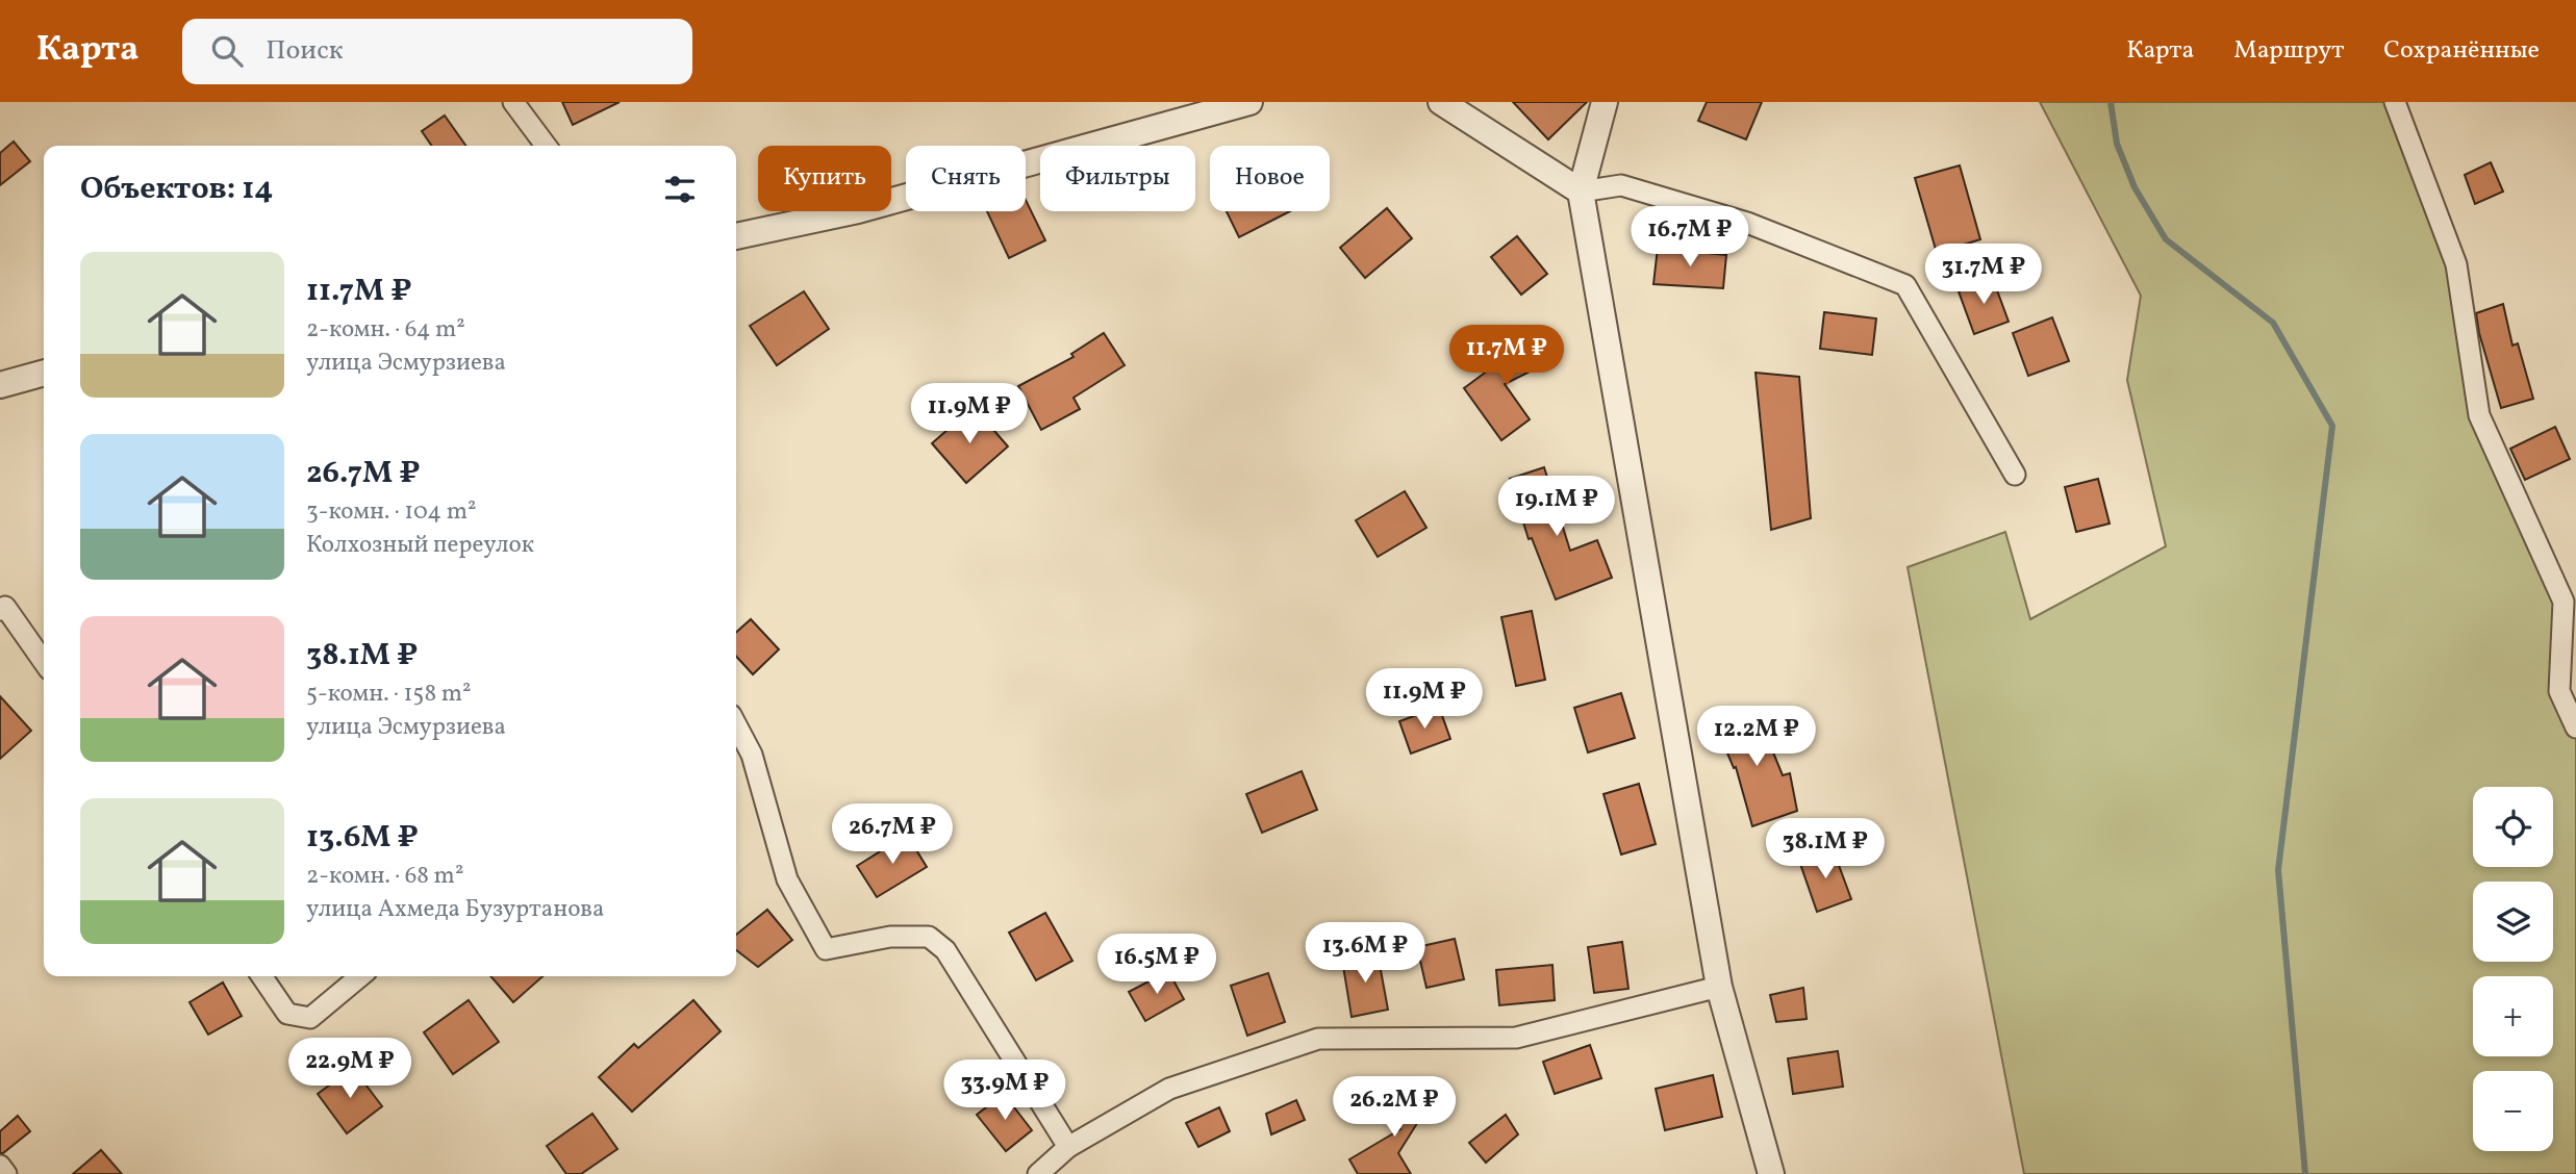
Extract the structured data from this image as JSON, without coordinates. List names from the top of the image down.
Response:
{
  "page": {
    "header": "Карта",
    "search": "Поиск",
    "nav": ["Карта", "Маршрут", "Сохранённые"],
    "chip": [
      "Купить",
      "Снять",
      "Фильтры",
      "Новое"
    ],
    "heading": "Объектов: 14",
    "price": [
      "16.7M ₽",
      "31.7M ₽",
      "11.7M ₽",
      "11.9M ₽",
      "19.1M ₽",
      "11.9M ₽",
      "12.2M ₽",
      "26.7M ₽",
      "38.1M ₽",
      "13.6M ₽",
      "16.5M ₽",
      "22.9M ₽",
      "33.9M ₽",
      "26.2M ₽"
    ],
    "list": [
      {
        "name": "11.7M ₽",
        "note": "2-комн. · 64 m² · улица Эсмурзиева"
      },
      {
        "name": "26.7M ₽",
        "note": "3-комн. · 104 m² · Колхозный переулок"
      },
      {
        "name": "38.1M ₽",
        "note": "5-комн. · 158 m² · улица Эсмурзиева"
      },
      {
        "name": "13.6M ₽",
        "note": "2-комн. · 68 m² · улица Ахмеда Бузуртанова"
      }
    ],
    "map_buttons": ["+", "−"]
  }
}
